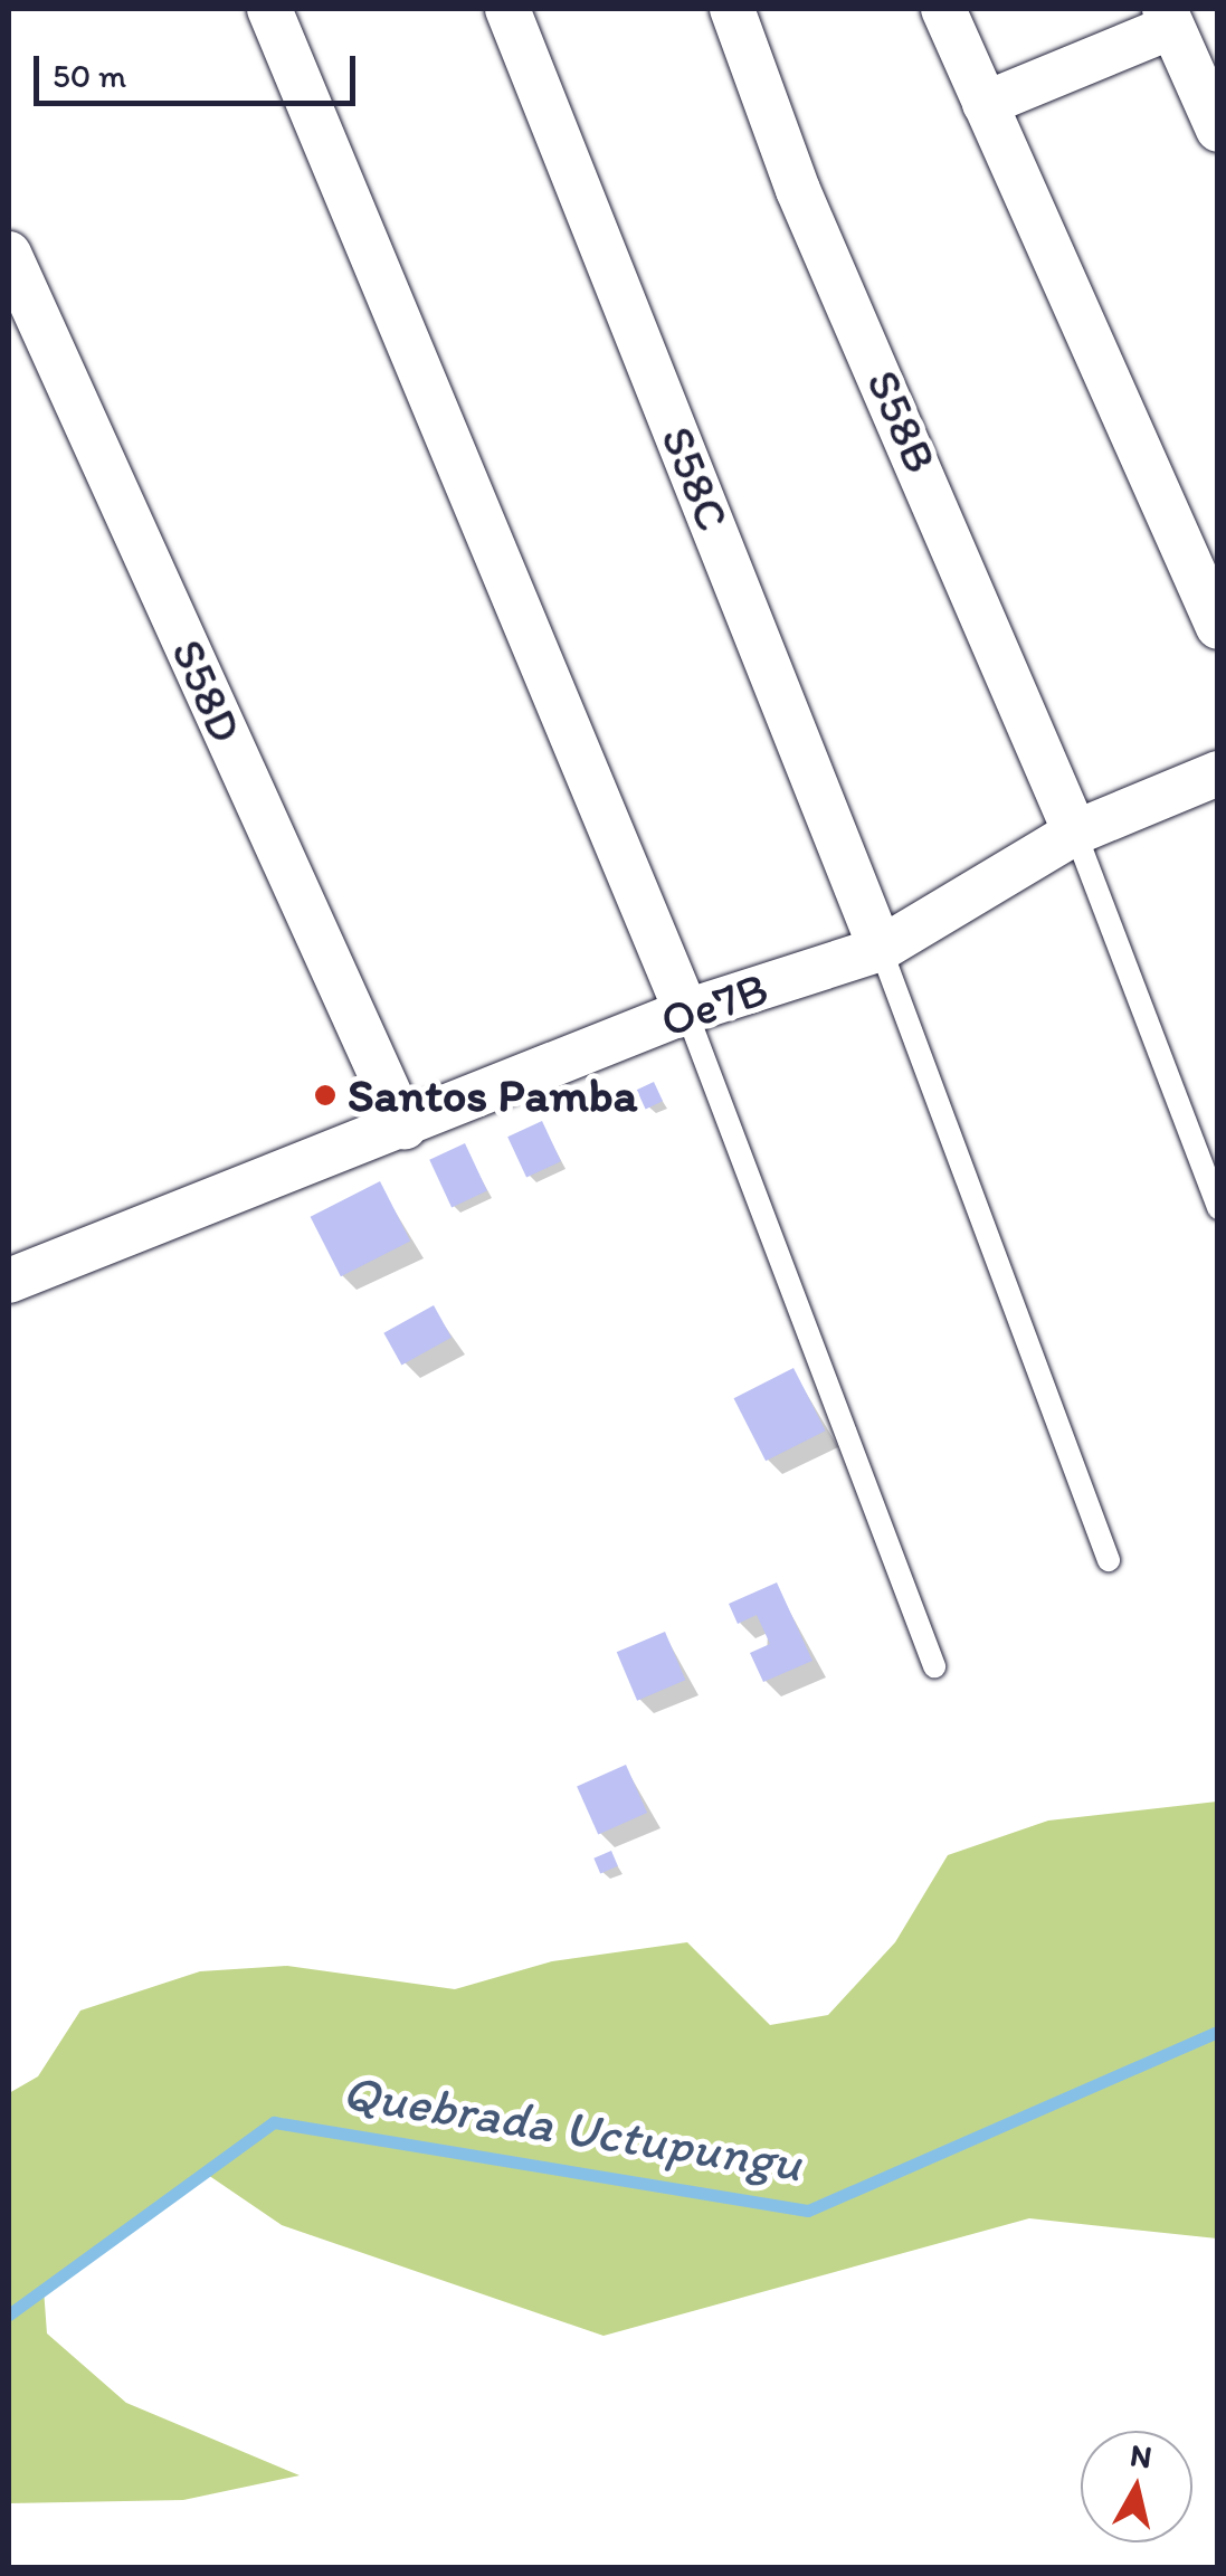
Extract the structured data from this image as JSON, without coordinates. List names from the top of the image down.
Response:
{
  "streets": {
    "street": [
      "S58B",
      "S58C",
      "S58D",
      "Oe7B"
    ]
  },
  "crossings": [
    ["S58B", "Oe7B"],
    ["S58C", "Oe7B"],
    ["S58D", "Oe7B"]
  ],
  "water": ["Quebrada Uctupungu"],
  "places": ["Santos Pamba"],
  "scale_bar": "50 m",
  "north": "top"
}
